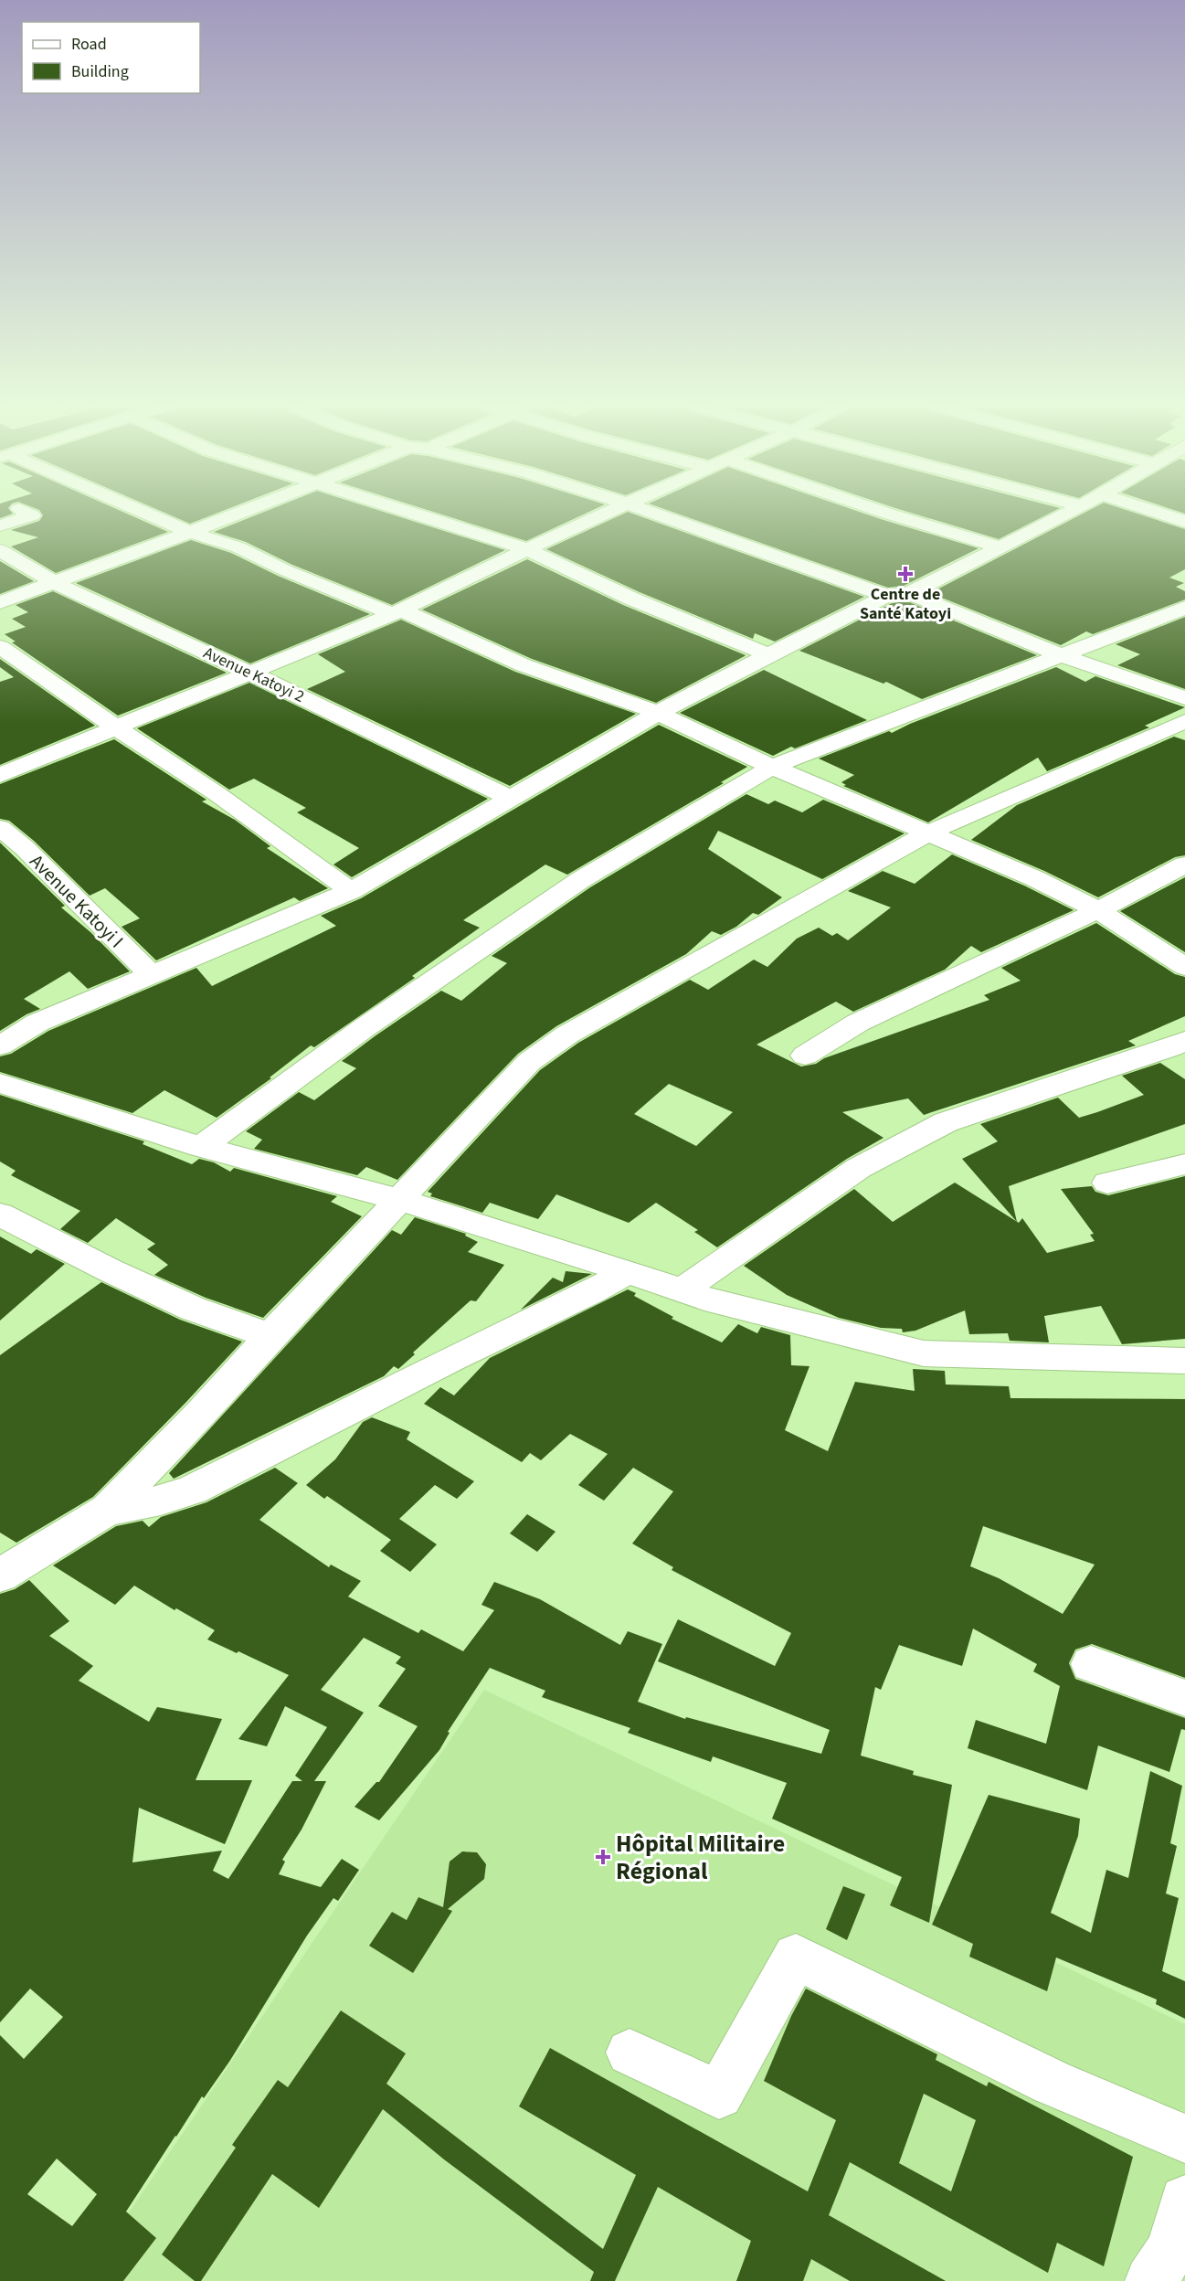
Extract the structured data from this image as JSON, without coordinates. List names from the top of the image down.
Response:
{
  "streets": {
    "street": ["Avenue Katoyi 2", "Avenue Katoyi I"]
  },
  "places": {
    "health": ["Centre de Santé Katoyi", "Hôpital Militaire Régional"]
  },
  "legend": ["Road", "Building"]
}
